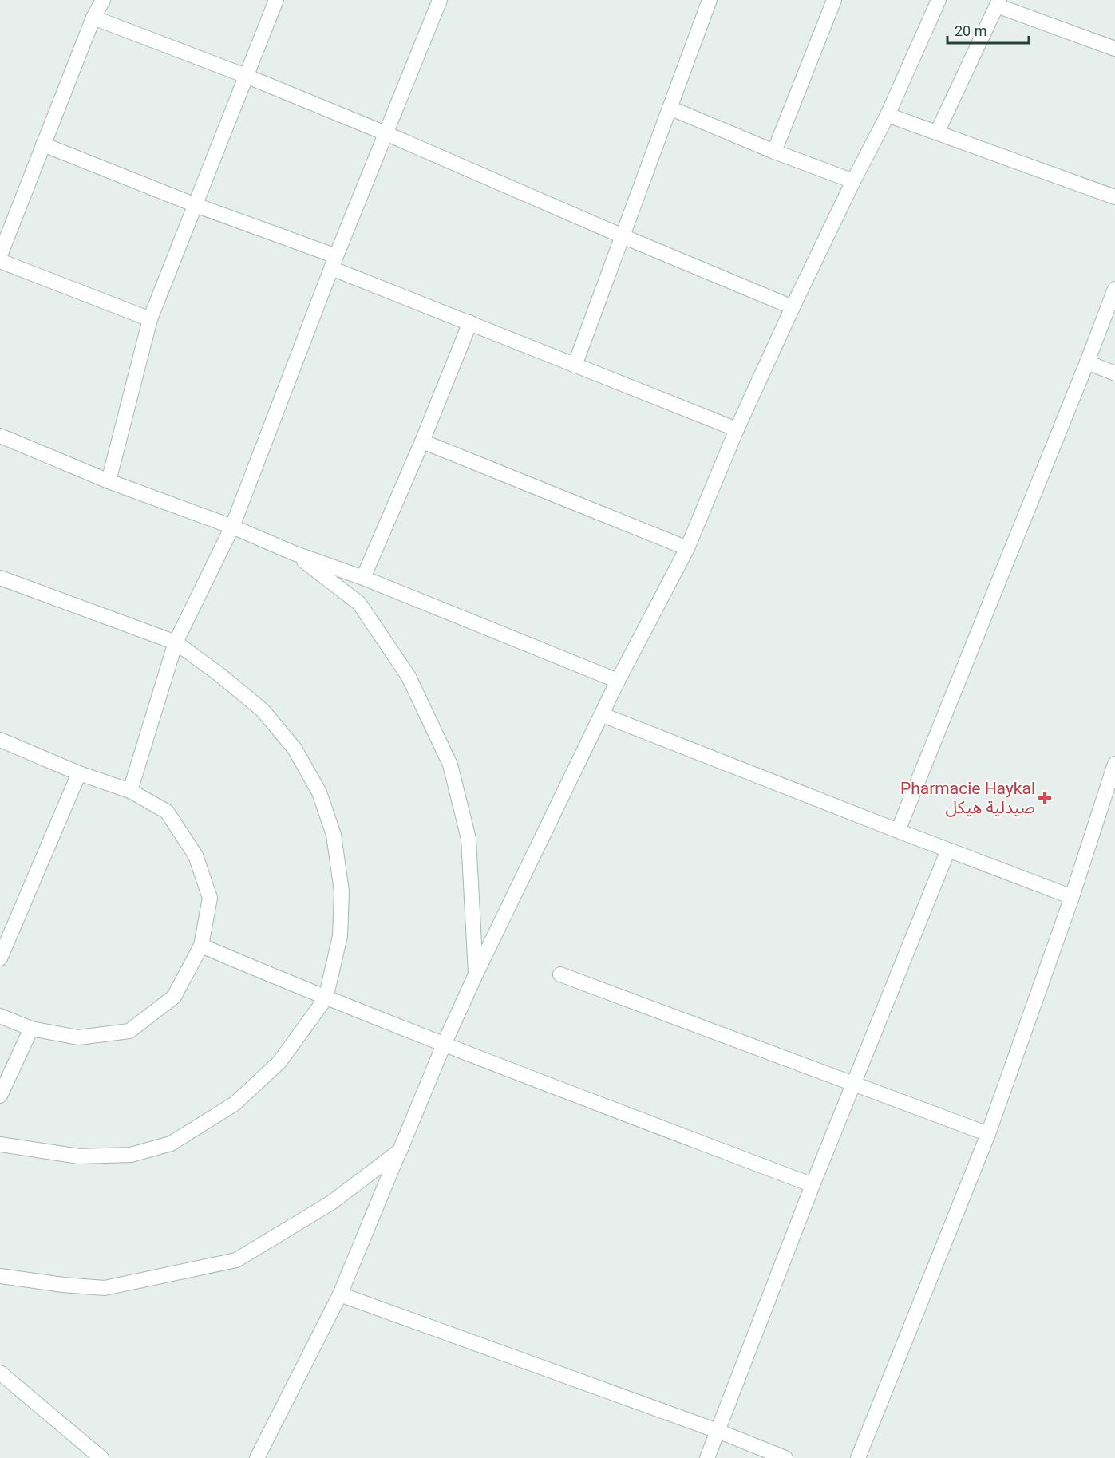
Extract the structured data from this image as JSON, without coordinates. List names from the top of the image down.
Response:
{
  "places": {
    "health": ["Pharmacie Haykal صيدلية هيكل"]
  },
  "scale_bar": "20 m"
}
